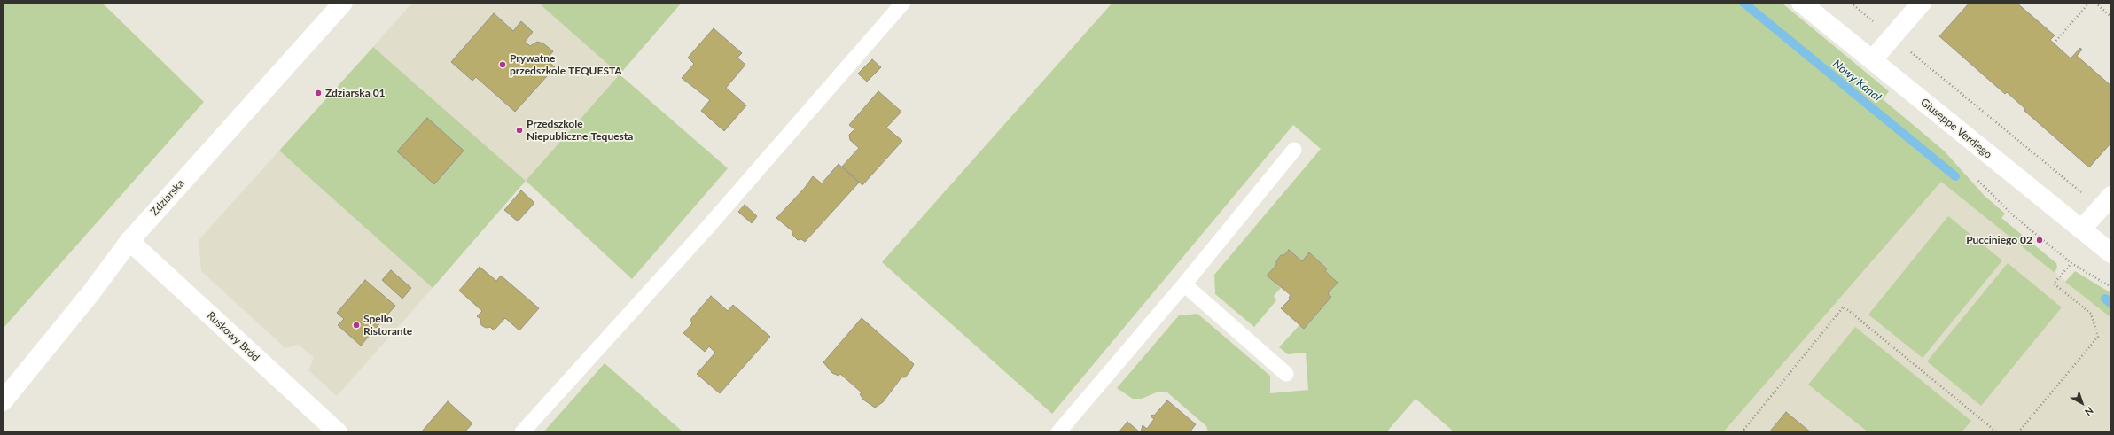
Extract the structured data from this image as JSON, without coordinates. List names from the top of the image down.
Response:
{
  "streets": {
    "street": ["Giuseppe Verdiego", "Zdziarska", "Ruskowy Bród"]
  },
  "crossings": [
    ["Zdziarska", "Ruskowy Bród"]
  ],
  "water": ["Nowy Kanał"],
  "places": [
    "Prywatne przedszkole TEQUESTA",
    "Zdziarska 01",
    "Przedszkole Niepubliczne Tequesta",
    "Pucciniego 02",
    "Spello Ristorante"
  ],
  "north": "bottom right"
}
